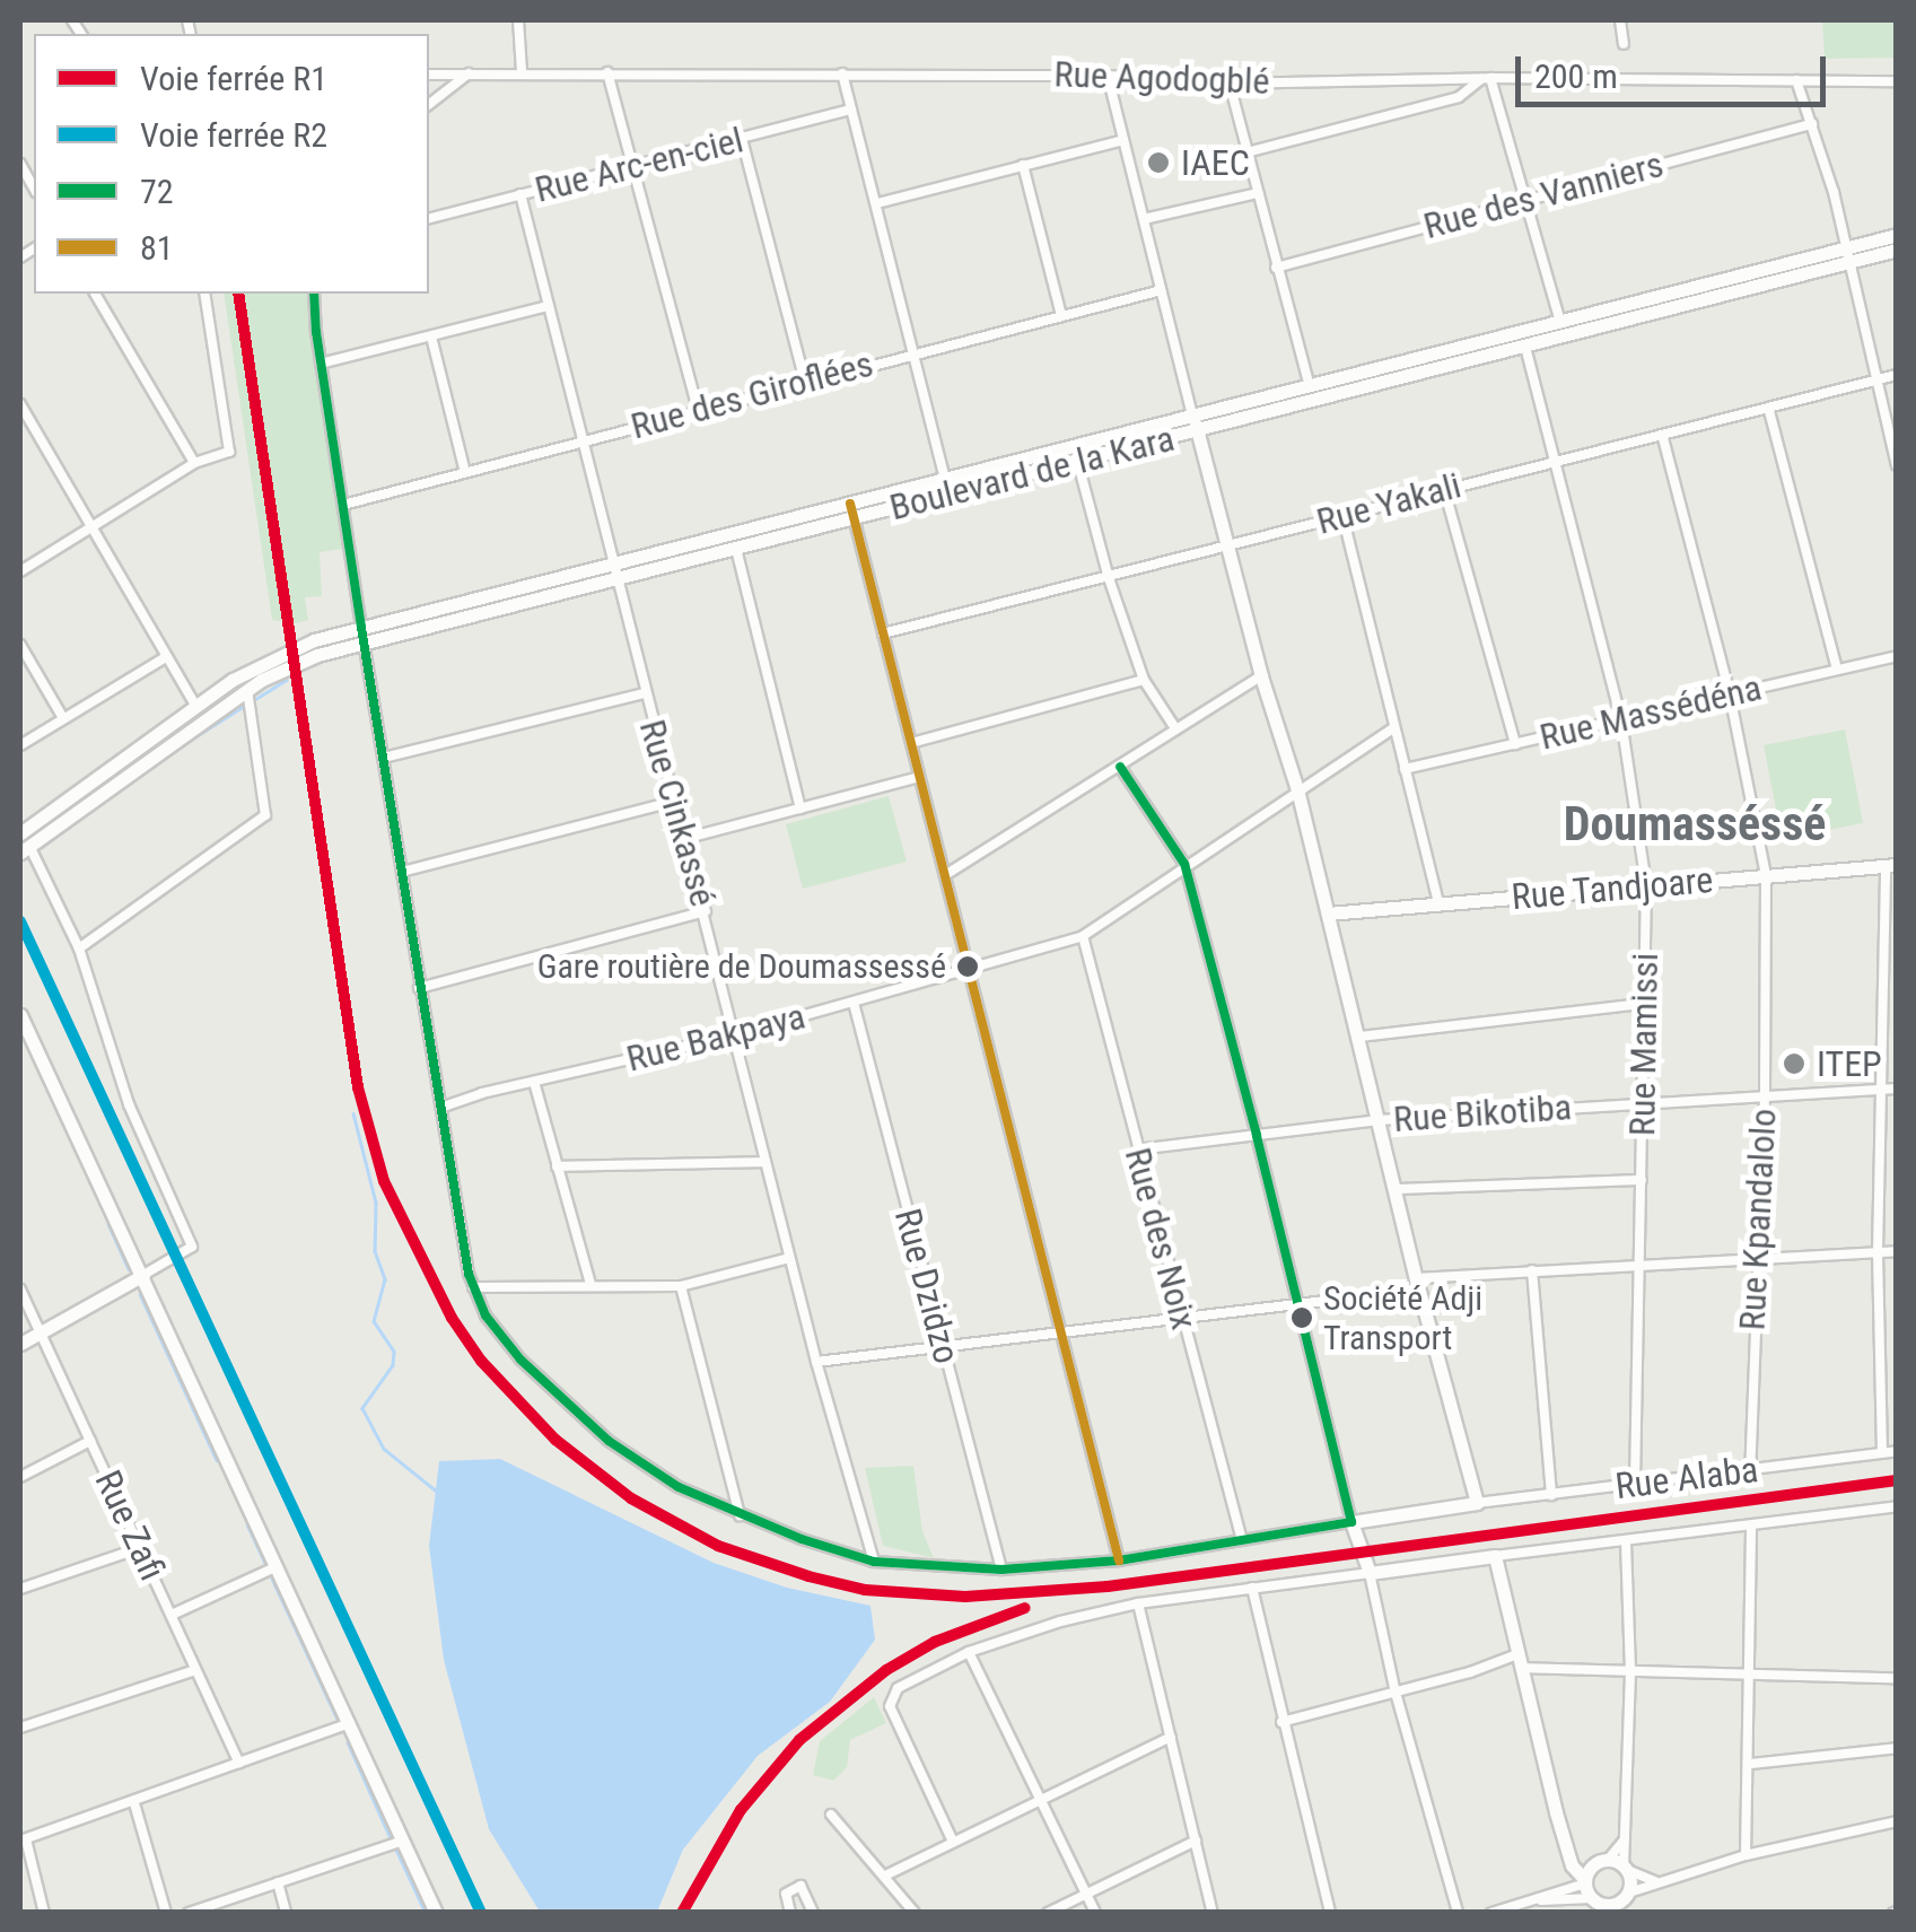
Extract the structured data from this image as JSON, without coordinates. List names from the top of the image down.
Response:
{
  "streets": {
    "main road": ["Boulevard de la Kara", "Rue Tandjoare"],
    "street": [
      "Rue Agodogblé",
      "Rue Arc-en-ciel",
      "Rue des Vanniers",
      "Rue des Giroflées",
      "Rue Yakali",
      "Rue Massédéna",
      "Rue Cinkassé",
      "Rue Bakpaya",
      "Rue Mamissi",
      "Rue Bikotiba",
      "Rue Kpandalolo",
      "Rue des Noix",
      "Rue Dzidzo",
      "Rue Alaba",
      "Rue Zafi"
    ]
  },
  "crossings": [
    ["Rue Arc-en-ciel", "Rue Cinkassé"],
    ["Rue des Giroflées", "Rue Cinkassé"],
    ["Boulevard de la Kara", "Rue Cinkassé"],
    ["Boulevard de la Kara", "Rue Mamissi"],
    ["Rue Yakali", "Rue Mamissi"],
    ["Rue Yakali", "Rue Kpandalolo"],
    ["Rue Massédéna", "Rue Mamissi"],
    ["Rue Massédéna", "Rue Kpandalolo"],
    ["Rue Cinkassé", "Rue Bakpaya"],
    ["Rue Tandjoare", "Rue Mamissi"],
    ["Rue Tandjoare", "Rue Kpandalolo"],
    ["Rue Bakpaya", "Rue des Noix"],
    ["Rue Bakpaya", "Rue Dzidzo"],
    ["Rue Mamissi", "Rue Bikotiba"],
    ["Rue Mamissi", "Rue Alaba"],
    ["Rue Bikotiba", "Rue Kpandalolo"],
    ["Rue Bikotiba", "Rue des Noix"],
    ["Rue Kpandalolo", "Rue Alaba"]
  ],
  "districts": ["Doumasséssé"],
  "places": [
    "IAEC",
    "Gare routière de Doumassessé",
    "ITEP",
    "Société Adji Transport"
  ],
  "lines": [
    "rail line R1",
    "transit line 72",
    "transit line 81",
    "rail line R2"
  ],
  "legend": [
    "Voie ferrée R1",
    "Voie ferrée R2",
    "72",
    "81"
  ],
  "scale_bar": "200 m"
}
